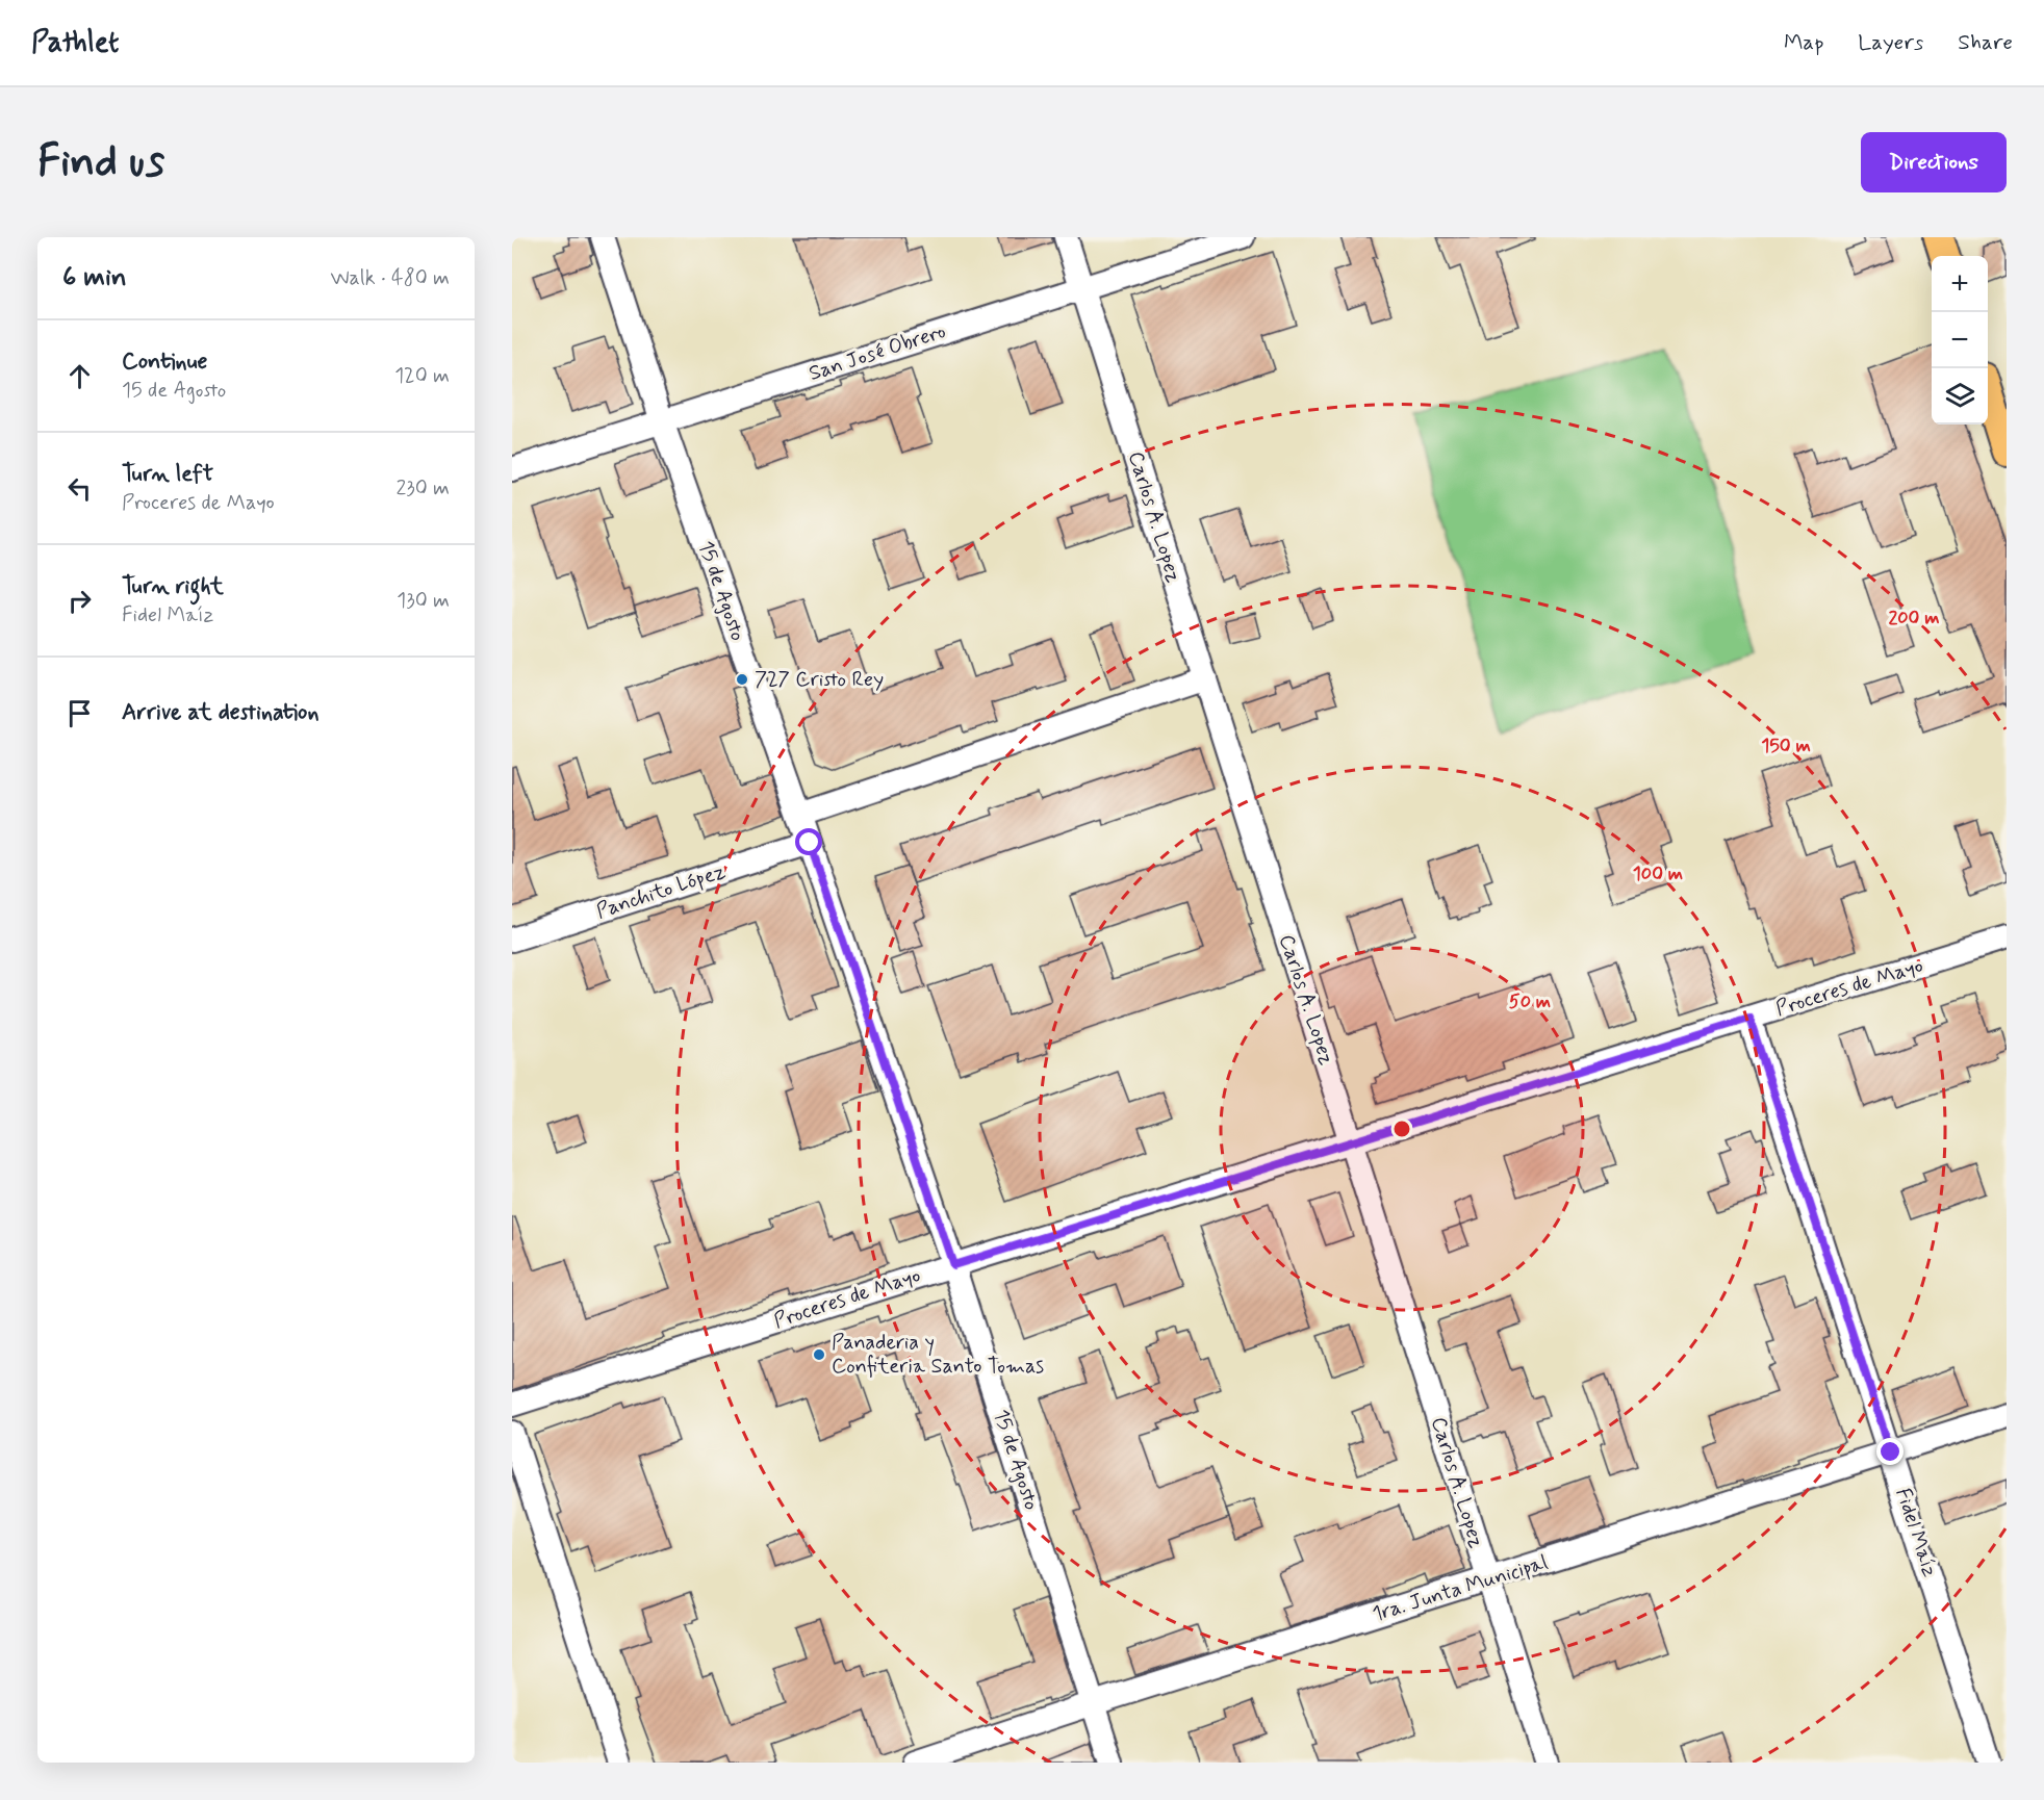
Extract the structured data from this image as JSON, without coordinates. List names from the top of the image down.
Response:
{
  "streets": {
    "street": [
      "San José Obrero",
      "Carlos A. Lopez",
      "15 de Agosto",
      "Panchito López",
      "Proceres de Mayo",
      "Fidel Maíz",
      "1ra. Junta Municipal"
    ]
  },
  "crossings": [
    ["San José Obrero", "Carlos A. Lopez"],
    ["San José Obrero", "15 de Agosto"],
    ["Carlos A. Lopez", "Proceres de Mayo"],
    ["Carlos A. Lopez", "1ra. Junta Municipal"],
    ["15 de Agosto", "Panchito López"],
    ["15 de Agosto", "Proceres de Mayo"],
    ["15 de Agosto", "1ra. Junta Municipal"],
    ["Proceres de Mayo", "Fidel Maíz"],
    ["Fidel Maíz", "1ra. Junta Municipal"]
  ],
  "places": ["727 Cristo Rey", "Panaderia y Confiteria Santo Tomas"],
  "page": {
    "header": "Pathlet",
    "nav": ["Map", "Layers", "Share"],
    "buttons": "Directions",
    "title": "Find us",
    "heading": ["6 min", "Walk · 480 m"],
    "map_buttons": ["+", "−"],
    "list": [
      ["Continue", "15 de Agosto", "120 m"],
      ["Turn left", "Proceres de Mayo", "230 m"],
      ["Turn right", "Fidel Maíz", "130 m"],
      "Arrive at destination"
    ]
  },
  "rings": [
    "200 m",
    "150 m",
    "100 m",
    "50 m"
  ]
}
